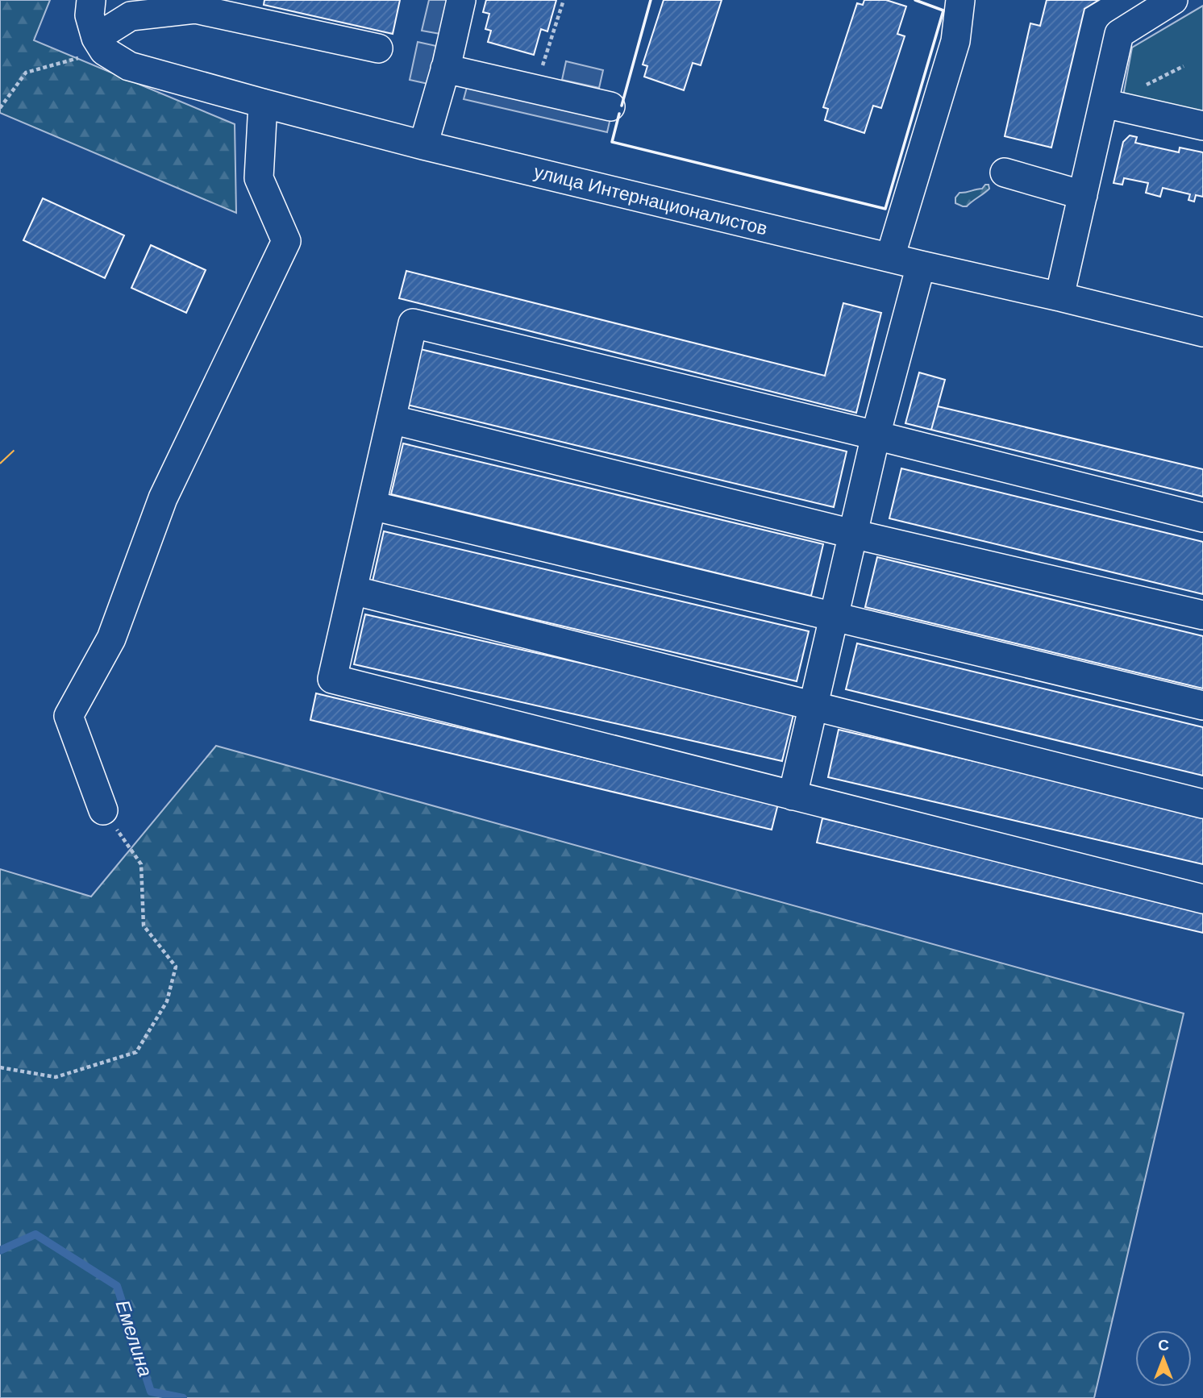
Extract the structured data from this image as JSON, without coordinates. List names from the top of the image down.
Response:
{
  "streets": {
    "street": ["улица Интернационалистов"]
  },
  "water": ["Емелина"],
  "north": "top"
}
